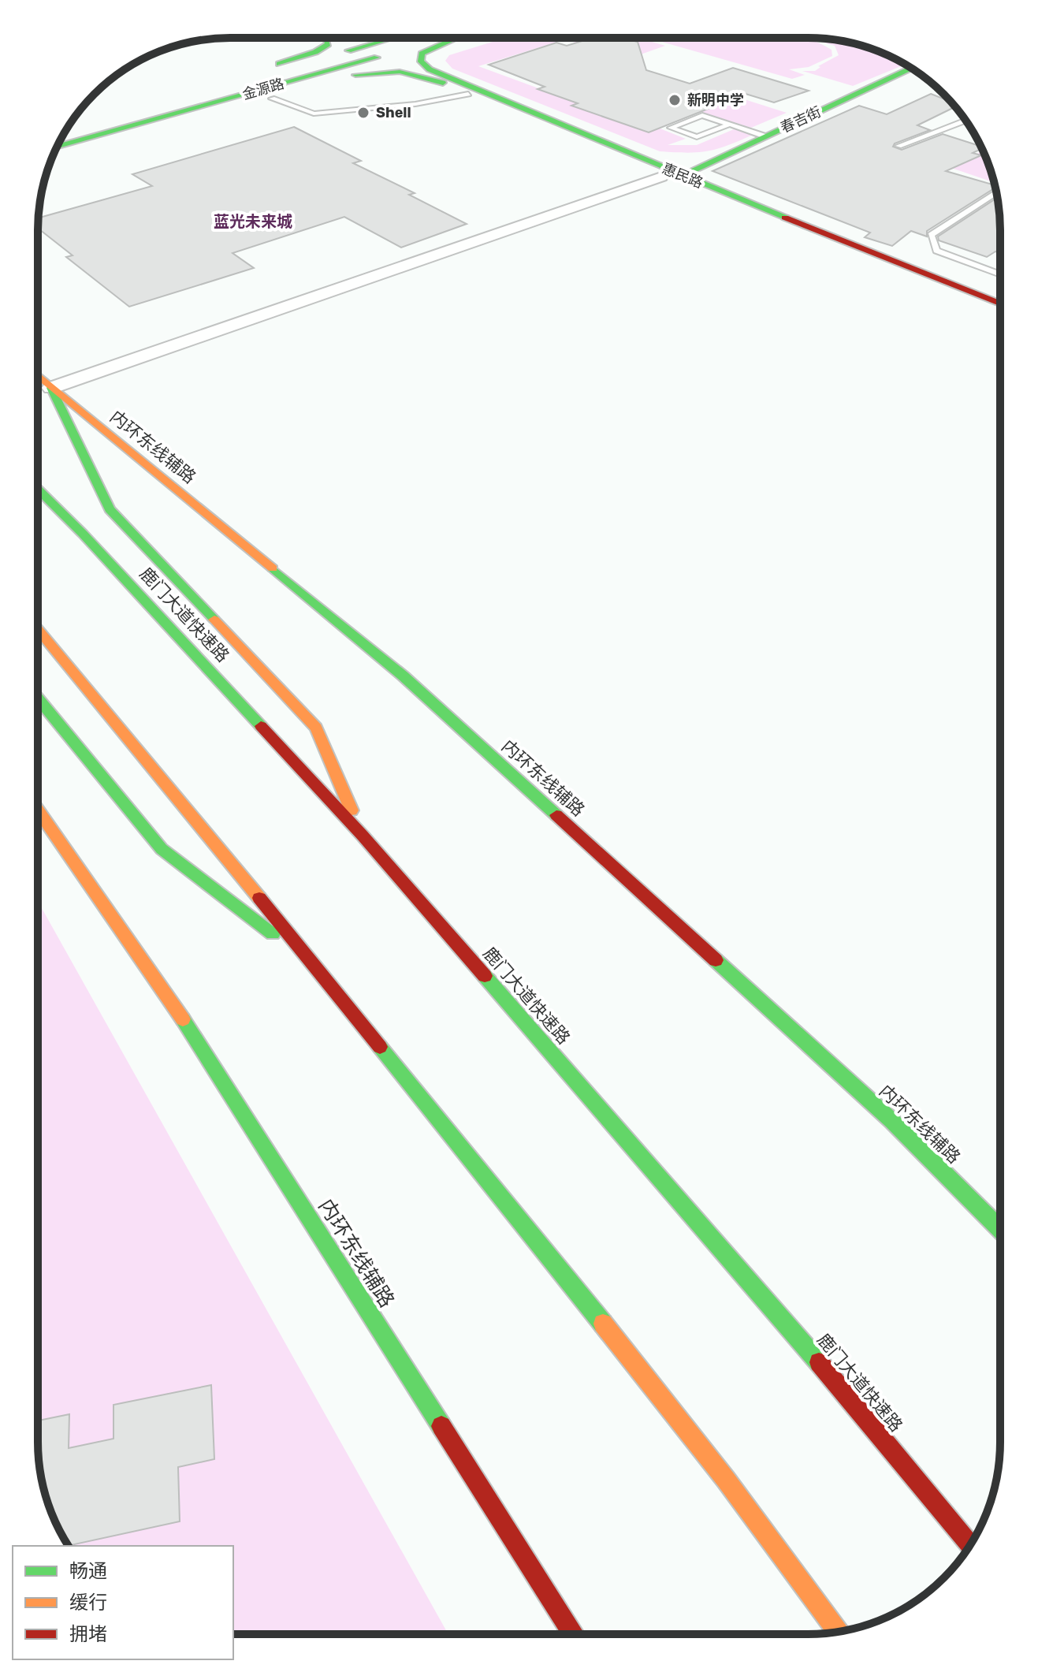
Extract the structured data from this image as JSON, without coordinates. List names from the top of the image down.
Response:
{
  "streets": {
    "main road": [
      "金源路",
      "春吉街",
      "惠民路",
      "内环东线辅路",
      "鹿门大道快速路"
    ]
  },
  "crossings": [
    ["春吉街", "惠民路"]
  ],
  "districts": ["蓝光未来城"],
  "places": ["新明中学", "Shell"],
  "legend": ["畅通", "缓行", "拥堵"]
}
